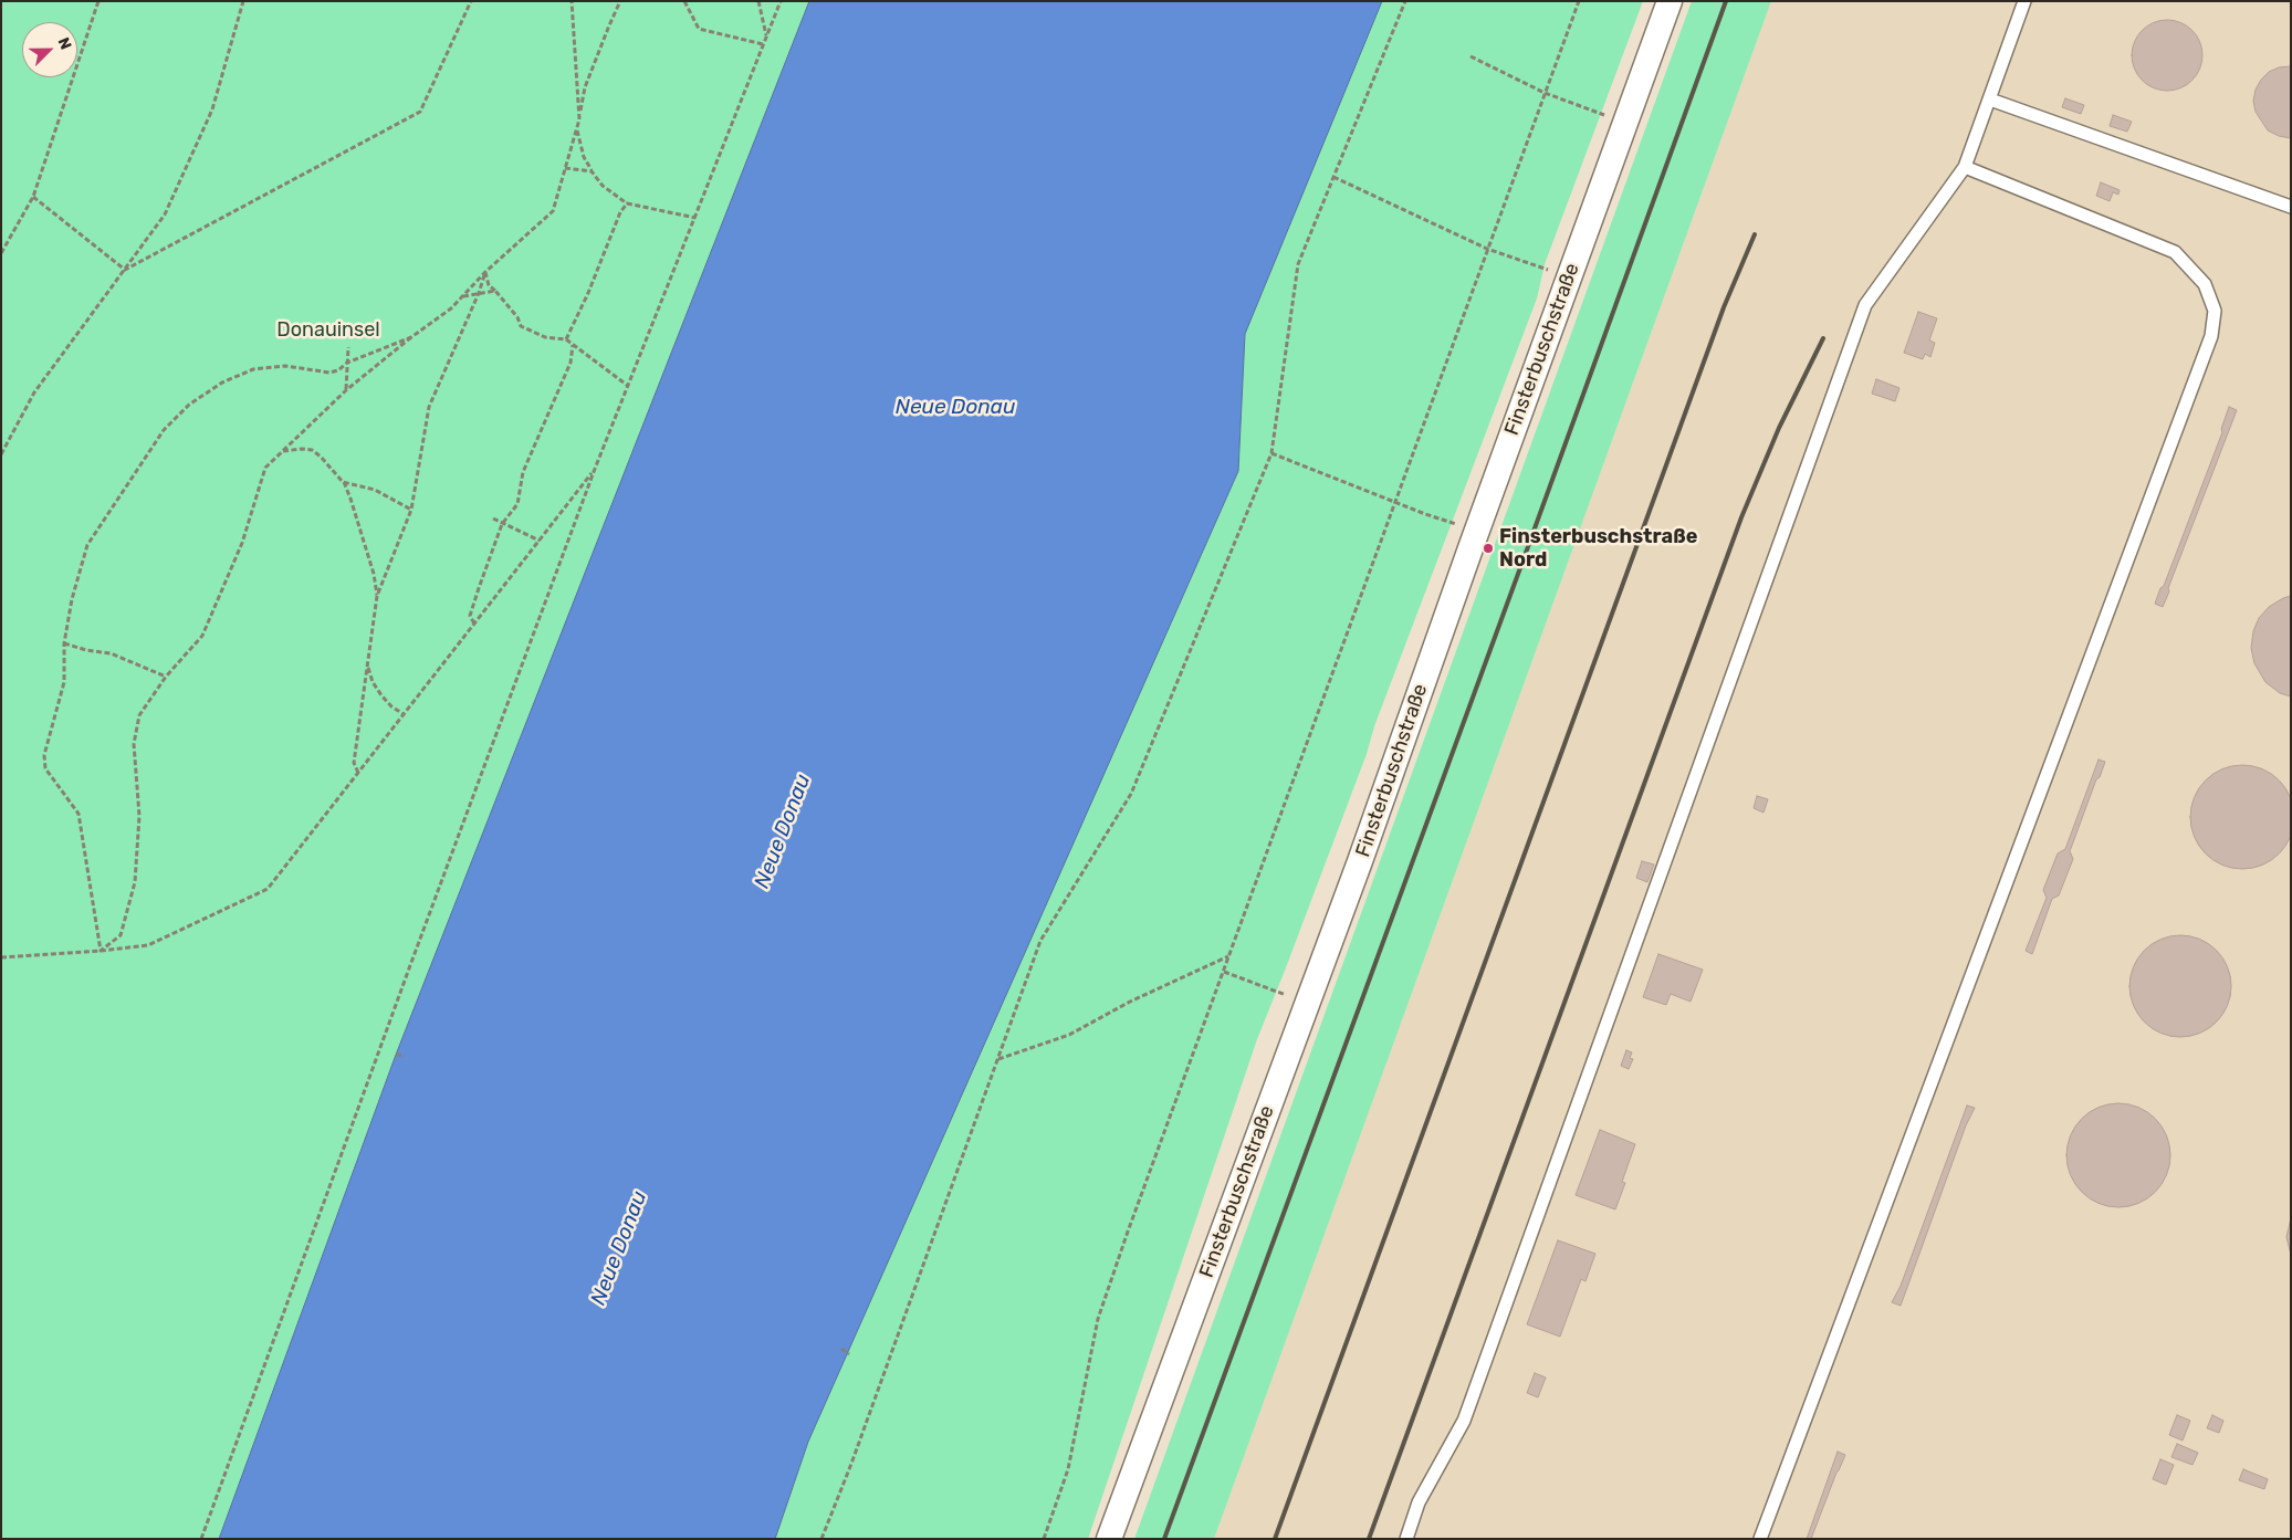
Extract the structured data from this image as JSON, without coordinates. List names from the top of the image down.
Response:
{
  "streets": {
    "street": ["Finsterbuschstraße"]
  },
  "water": ["Neue Donau"],
  "parks": ["Donauinsel"],
  "places": ["Finsterbuschstraße Nord"],
  "north": "top right"
}
